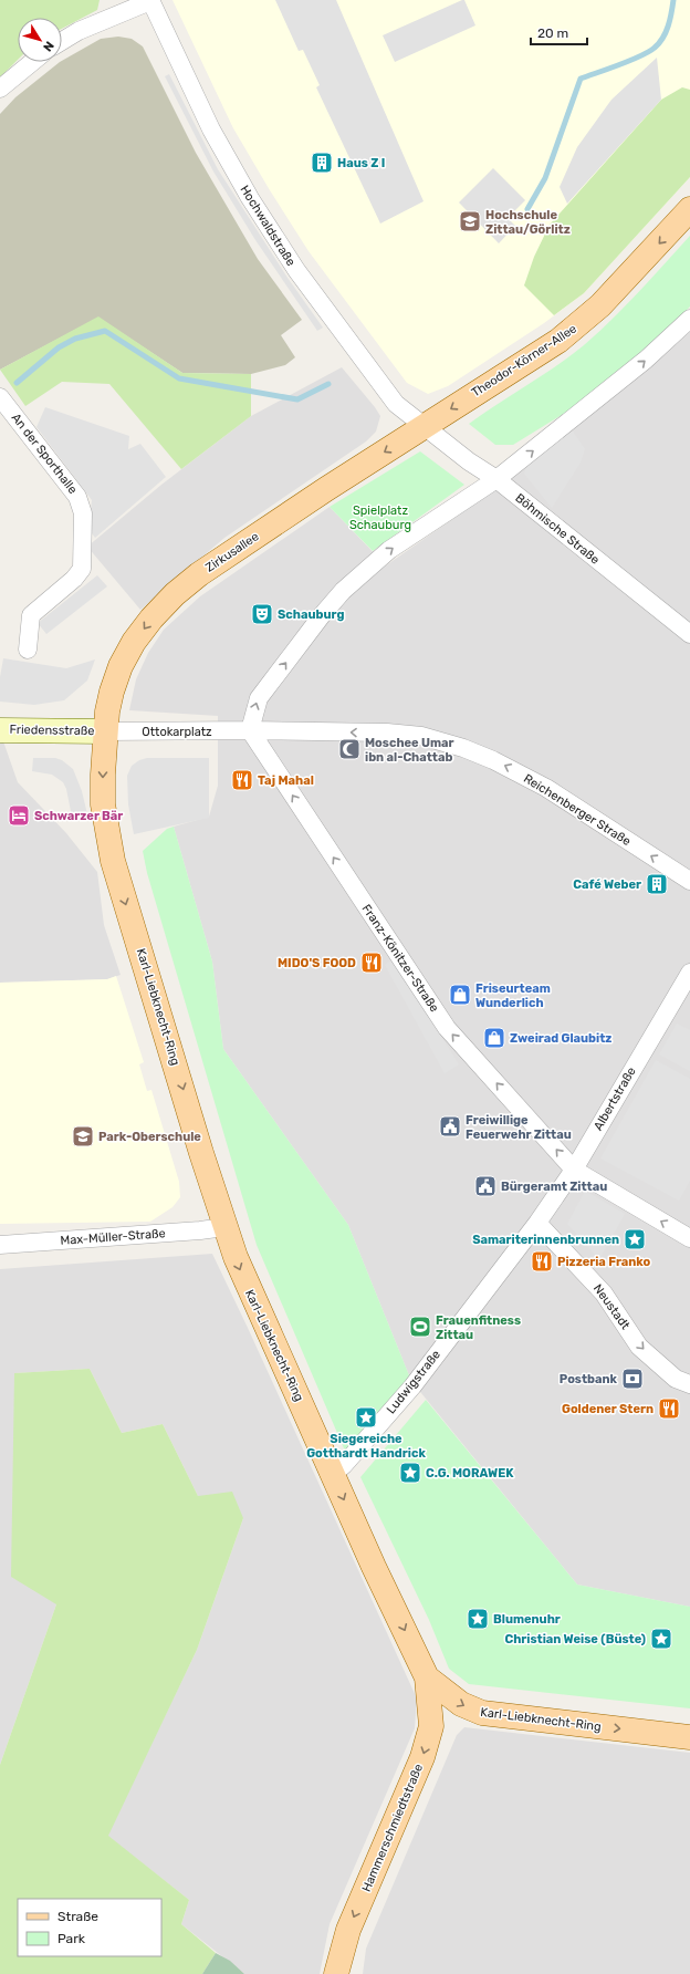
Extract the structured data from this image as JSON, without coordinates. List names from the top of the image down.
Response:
{
  "streets": {
    "main road": [
      "Theodor-Körner-Allee",
      "Zirkusallee",
      "Friedensstraße",
      "Karl-Liebknecht-Ring",
      "Hammerschmiedtstraße"
    ],
    "street": [
      "Hochwaldstraße",
      "An der Sporthalle",
      "Böhmische Straße",
      "Ottokarplatz",
      "Reichenberger Straße",
      "Franz-Könitzer-Straße",
      "Albertstraße",
      "Max-Müller-Straße",
      "Neustadt",
      "Ludwigstraße"
    ]
  },
  "crossings": [
    ["Hochwaldstraße", "Theodor-Körner-Allee"],
    ["Hochwaldstraße", "Böhmische Straße"],
    ["Hochwaldstraße", "Zirkusallee"],
    ["Theodor-Körner-Allee", "Böhmische Straße"],
    ["Theodor-Körner-Allee", "Zirkusallee"],
    ["Böhmische Straße", "Zirkusallee"],
    ["Zirkusallee", "Friedensstraße"],
    ["Zirkusallee", "Ottokarplatz"],
    ["Zirkusallee", "Karl-Liebknecht-Ring"],
    ["Friedensstraße", "Ottokarplatz"],
    ["Friedensstraße", "Karl-Liebknecht-Ring"],
    ["Ottokarplatz", "Reichenberger Straße"],
    ["Ottokarplatz", "Franz-Könitzer-Straße"],
    ["Ottokarplatz", "Karl-Liebknecht-Ring"],
    ["Reichenberger Straße", "Franz-Könitzer-Straße"],
    ["Franz-Könitzer-Straße", "Albertstraße"],
    ["Karl-Liebknecht-Ring", "Max-Müller-Straße"],
    ["Karl-Liebknecht-Ring", "Ludwigstraße"],
    ["Karl-Liebknecht-Ring", "Hammerschmiedtstraße"],
    ["Albertstraße", "Neustadt"],
    ["Albertstraße", "Ludwigstraße"],
    ["Neustadt", "Ludwigstraße"]
  ],
  "one_way": [
    "Theodor-Körner-Allee",
    "Zirkusallee",
    "Reichenberger Straße",
    "Franz-Könitzer-Straße",
    "Karl-Liebknecht-Ring",
    "Hammerschmiedtstraße"
  ],
  "parks": ["Spielplatz Schauburg"],
  "places": {
    "building": ["Haus Z I", "Café Weber"],
    "school or university": ["Hochschule Zittau/Görlitz", "Park-Oberschule"],
    "theatre": ["Schauburg"],
    "mosque": ["Moschee Umar ibn al-Chattab"],
    "restaurant": [
      "Taj Mahal",
      "MIDO'S FOOD",
      "Pizzeria Franko",
      "Goldener Stern"
    ],
    "hotel": ["Schwarzer Bär"],
    "shop": ["Friseurteam Wunderlich", "Zweirad Glaubitz"],
    "public building": ["Freiwillige Feuerwehr Zittau", "Bürgeramt Zittau"],
    "place": [
      "Samariterinnenbrunnen",
      "Siegereiche Gotthardt Handrick",
      "C.G. MORAWEK",
      "Blumenuhr",
      "Christian Weise (Büste)"
    ],
    "sports": ["Frauenfitness Zittau"],
    "bank": ["Postbank"]
  },
  "legend": ["Straße", "Park"],
  "scale_bar": "20 m",
  "north": "bottom right"
}
